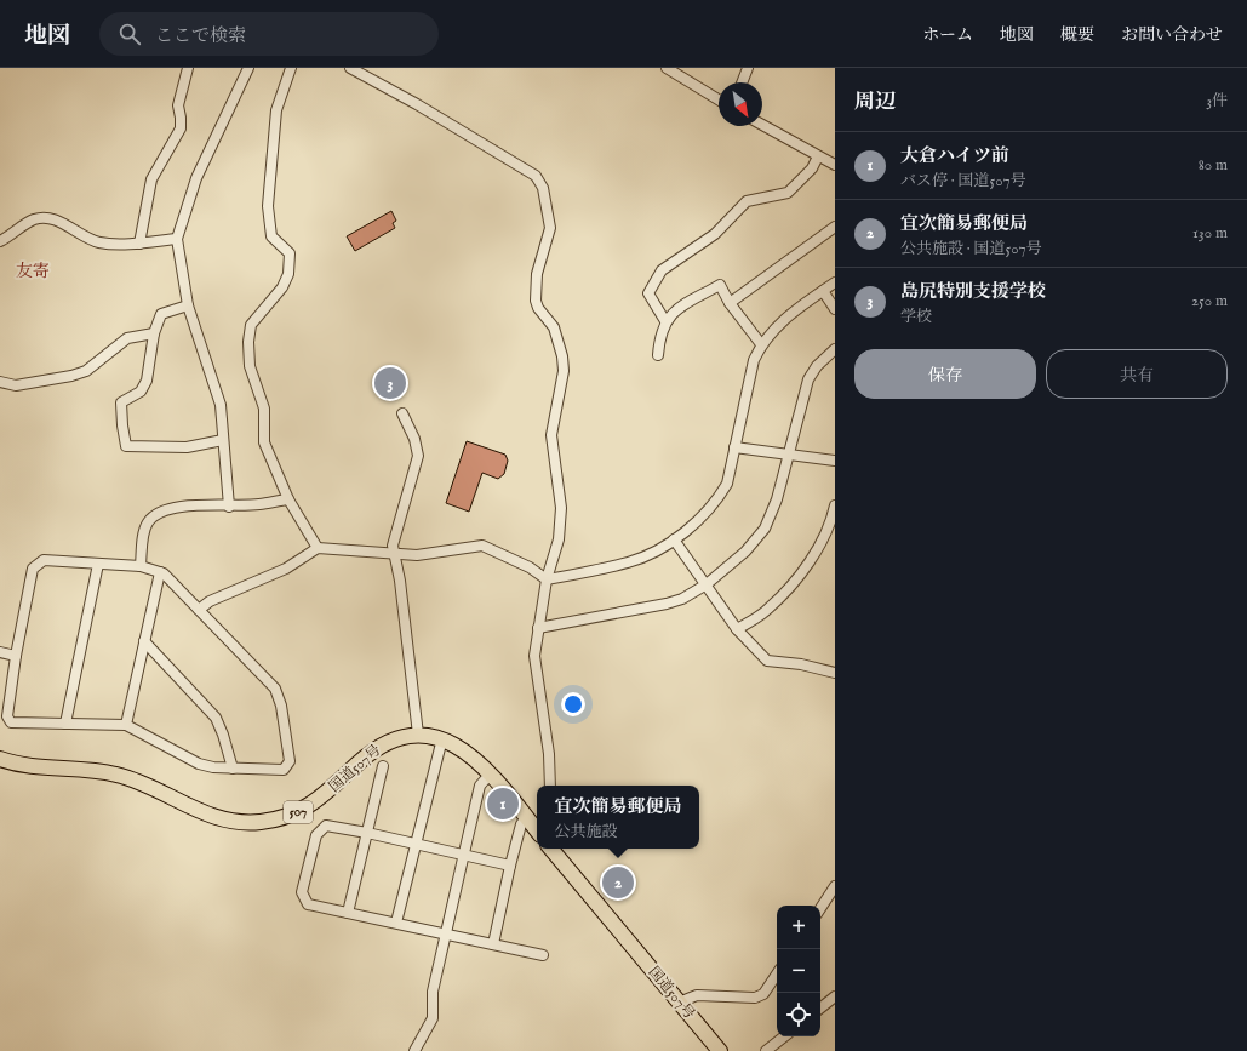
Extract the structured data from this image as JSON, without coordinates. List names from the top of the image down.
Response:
{
  "streets": {
    "highway": ["国道507号", "507"]
  },
  "districts": ["友寄"],
  "north": "bottom right",
  "page": {
    "header": "地図",
    "search": "ここで検索",
    "nav": [
      "ホーム",
      "地図",
      "概要",
      "お問い合わせ"
    ],
    "heading": ["周辺", "3件"],
    "list": [
      {
        "mark": "1",
        "name": "大倉ハイツ前",
        "note": "バス停 · 国道507号",
        "value": "80 m"
      },
      {
        "mark": "2",
        "name": "宜次簡易郵便局",
        "note": "公共施設 · 国道507号",
        "value": "130 m"
      },
      {
        "mark": "3",
        "name": "島尻特別支援学校",
        "note": "学校",
        "value": "250 m"
      }
    ],
    "buttons": ["保存", "共有"],
    "pins": ["3", "1", "2"],
    "popup": ["宜次簡易郵便局", "公共施設"],
    "map_buttons": ["+", "−"]
  }
}
